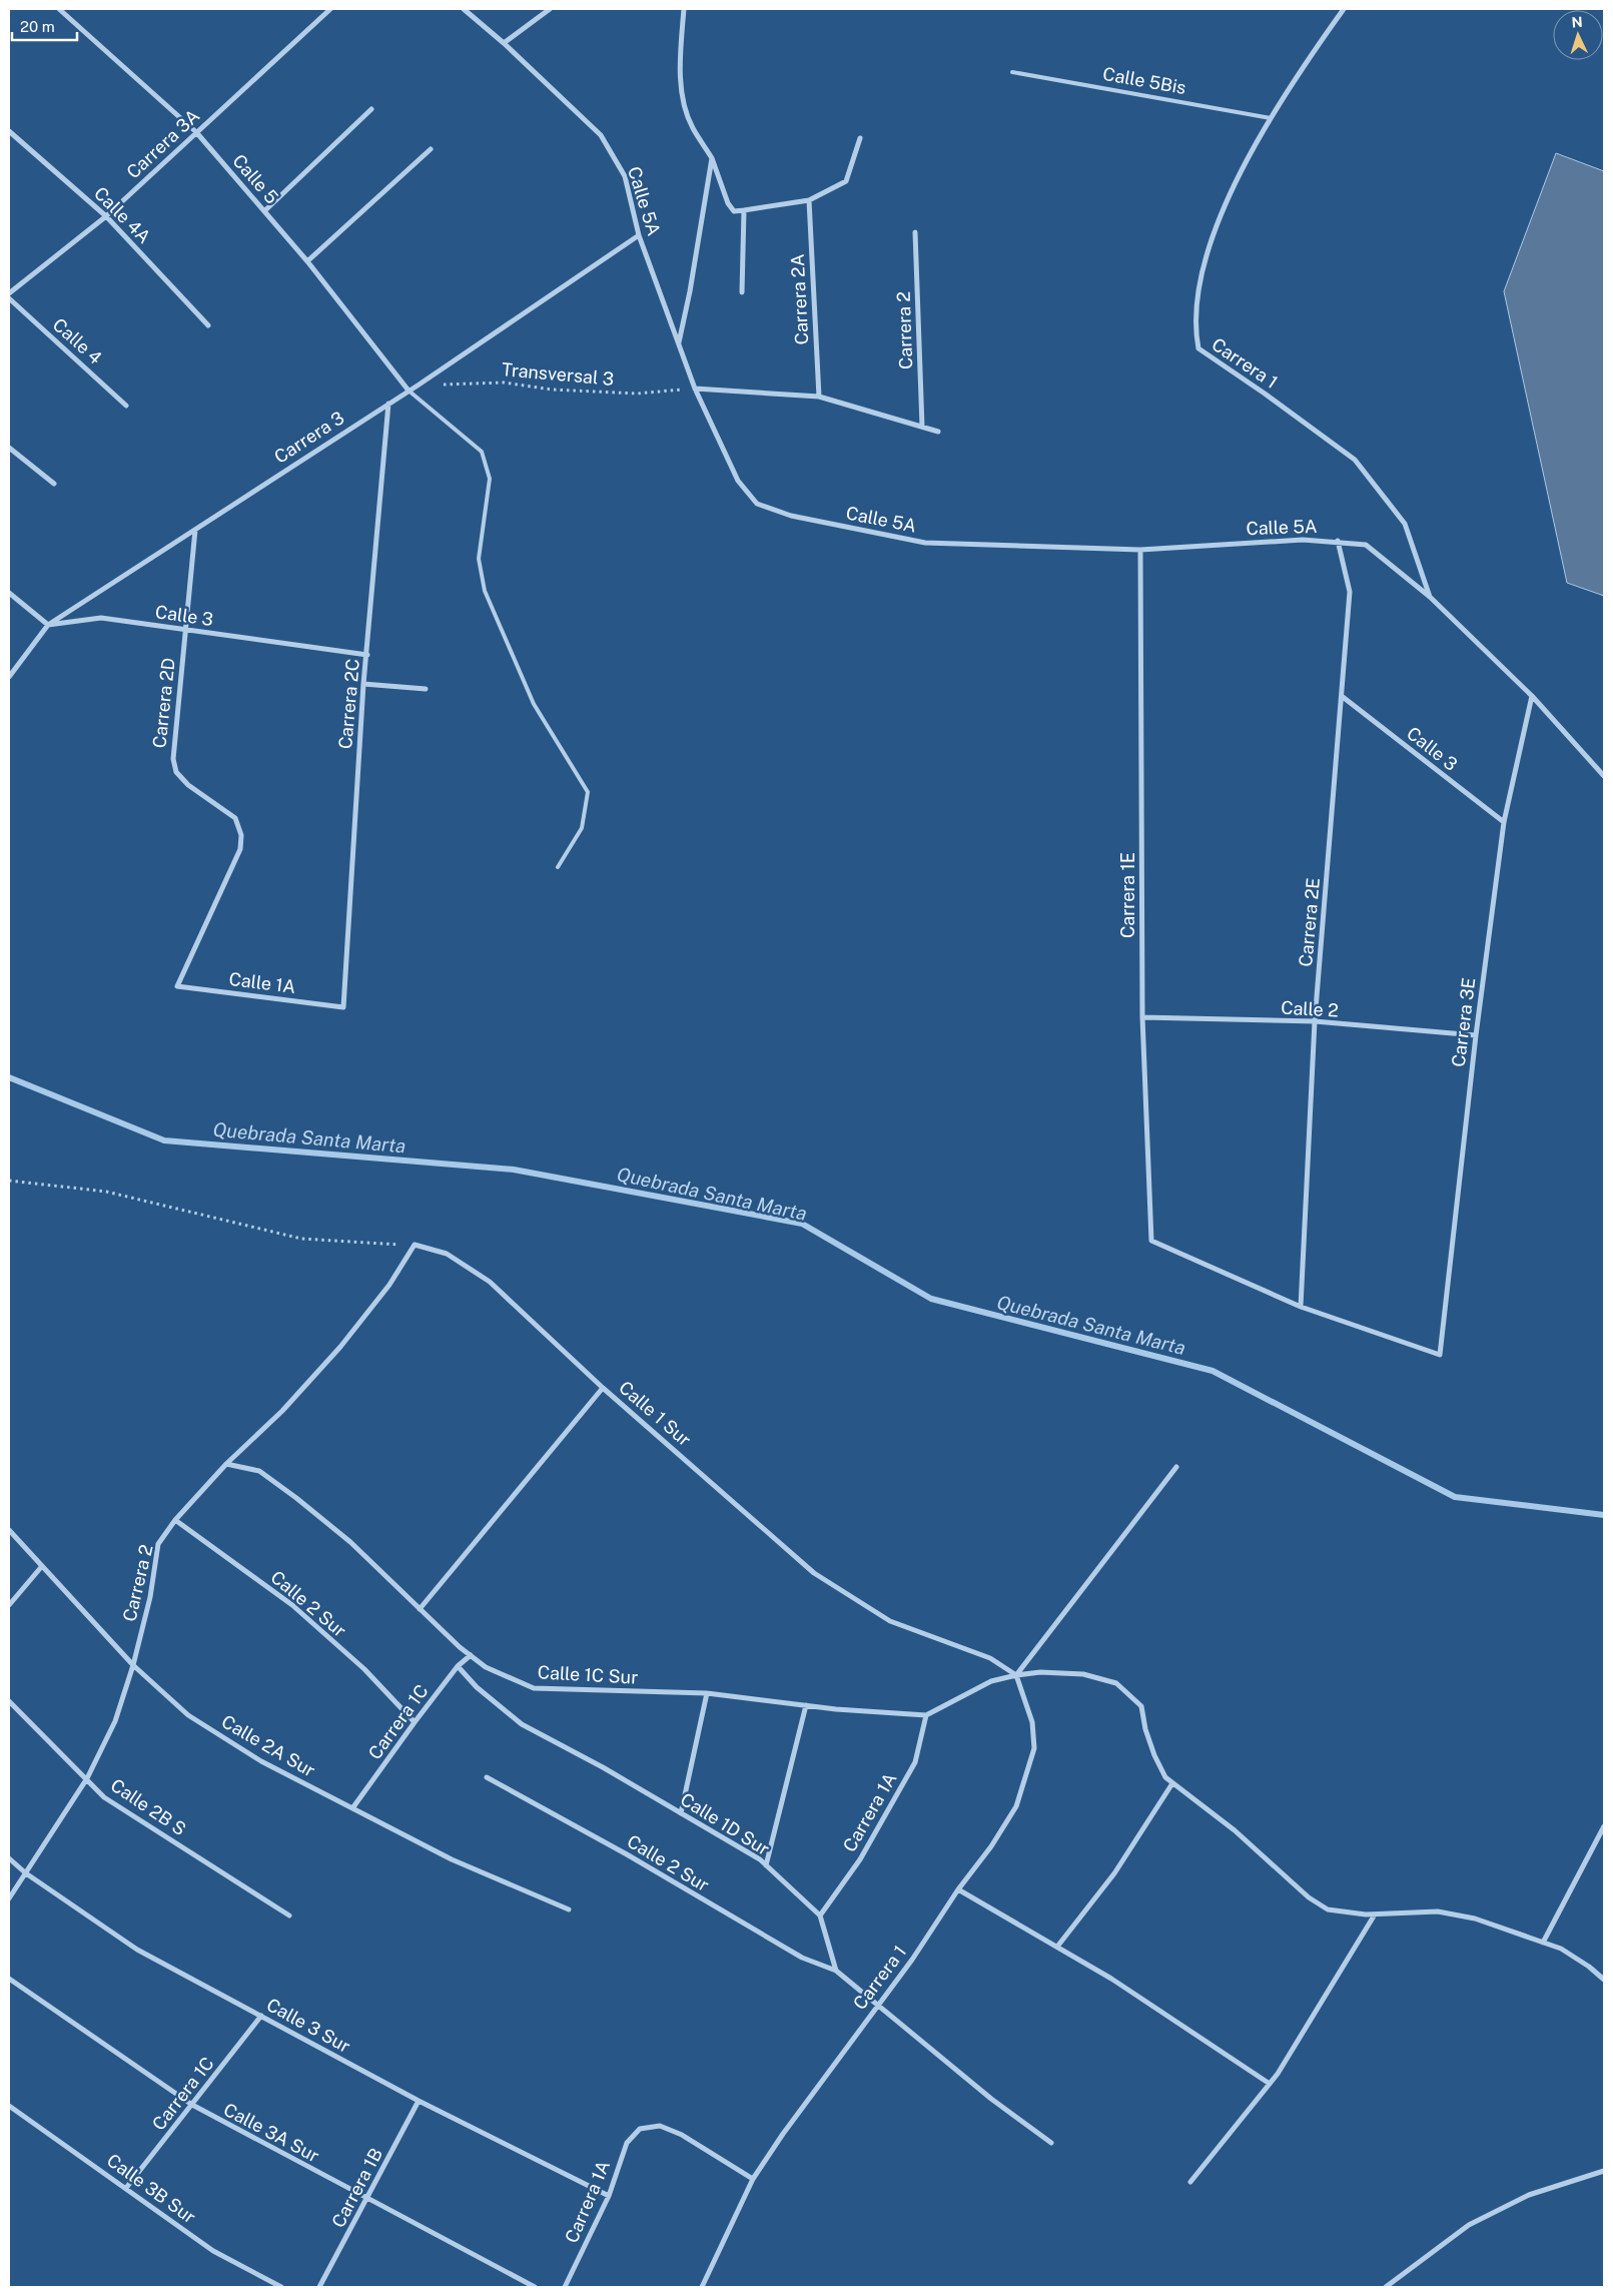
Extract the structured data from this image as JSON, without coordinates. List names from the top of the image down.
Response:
{
  "streets": {
    "street": [
      "Carrera 3A",
      "Calle 5",
      "Calle 5A",
      "Calle 4A",
      "Carrera 2A",
      "Carrera 2",
      "Calle 4",
      "Carrera 1",
      "Carrera 3",
      "Calle 3",
      "Carrera 2D",
      "Carrera 2C",
      "Carrera 1E",
      "Carrera 2E",
      "Calle 1A",
      "Calle 2",
      "Carrera 3E",
      "Calle 1 Sur",
      "Calle 2 Sur",
      "Calle 1C Sur",
      "Carrera 1C",
      "Calle 2A Sur",
      "Calle 2B S",
      "Carrera 1A",
      "Calle 1D Sur",
      "Calle 3 Sur",
      "Calle 3A Sur",
      "Carrera 1B",
      "Calle 3B Sur"
    ],
    "lane": ["Calle 5Bis"],
    "path": ["Transversal 3"]
  },
  "crossings": [
    ["Calle 5Bis", "Carrera 1"],
    ["Carrera 3A", "Calle 5"],
    ["Carrera 3A", "Calle 4A"],
    ["Calle 5", "Carrera 3"],
    ["Calle 5A", "Carrera 1"],
    ["Calle 5A", "Transversal 3"],
    ["Calle 5A", "Carrera 3"],
    ["Calle 5A", "Carrera 1E"],
    ["Calle 5A", "Carrera 2E"],
    ["Calle 5A", "Carrera 3E"],
    ["Carrera 2", "Calle 1 Sur"],
    ["Carrera 2", "Calle 2 Sur"],
    ["Carrera 2", "Calle 1C Sur"],
    ["Carrera 2", "Calle 2A Sur"],
    ["Carrera 2", "Calle 2B S"],
    ["Carrera 2", "Calle 3 Sur"],
    ["Carrera 1", "Calle 1 Sur"],
    ["Carrera 1", "Carrera 1A"],
    ["Transversal 3", "Carrera 3"],
    ["Carrera 3", "Calle 3"],
    ["Carrera 3", "Carrera 2D"],
    ["Carrera 3", "Carrera 2C"],
    ["Calle 3", "Carrera 2D"],
    ["Calle 3", "Carrera 2C"],
    ["Calle 3", "Carrera 2E"],
    ["Calle 3", "Carrera 3E"],
    ["Carrera 2D", "Calle 1A"],
    ["Carrera 2C", "Calle 1A"],
    ["Carrera 1E", "Carrera 2E"],
    ["Carrera 1E", "Calle 2"],
    ["Carrera 1E", "Carrera 3E"],
    ["Carrera 2E", "Calle 2"],
    ["Carrera 2E", "Carrera 3E"],
    ["Calle 2", "Carrera 3E"],
    ["Calle 2 Sur", "Carrera 1C"],
    ["Calle 1C Sur", "Carrera 1C"],
    ["Calle 1C Sur", "Carrera 1A"],
    ["Carrera 1C", "Calle 2A Sur"],
    ["Carrera 1C", "Calle 1D Sur"],
    ["Carrera 1C", "Calle 3 Sur"],
    ["Carrera 1C", "Calle 3A Sur"],
    ["Carrera 1C", "Calle 3B Sur"],
    ["Carrera 1A", "Calle 1D Sur"],
    ["Carrera 1A", "Calle 3 Sur"],
    ["Calle 3 Sur", "Carrera 1B"],
    ["Calle 3A Sur", "Carrera 1B"]
  ],
  "water": ["Quebrada Santa Marta"],
  "scale_bar": "20 m",
  "north": "top"
}
